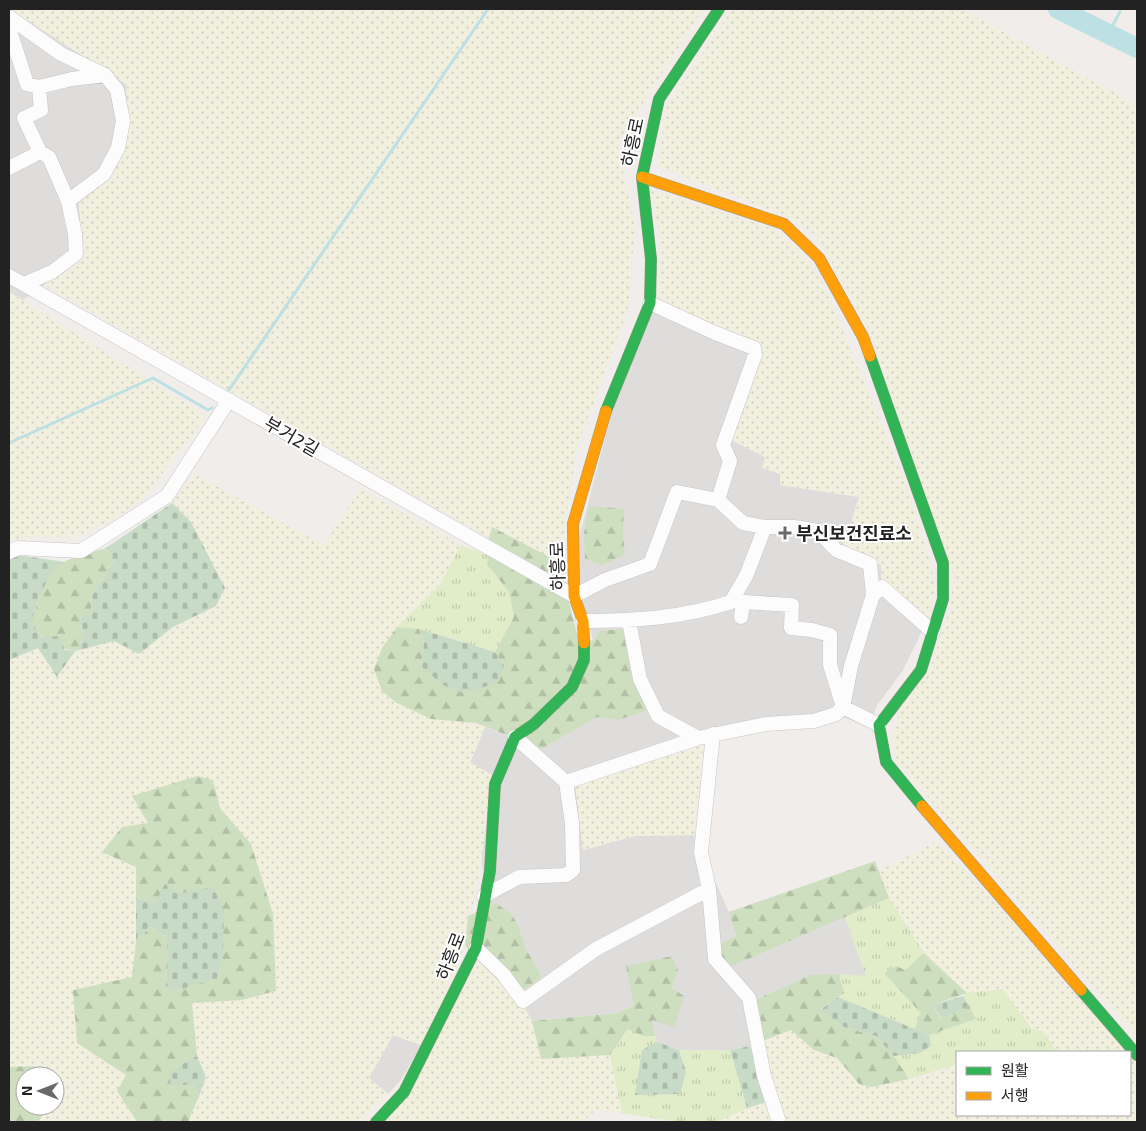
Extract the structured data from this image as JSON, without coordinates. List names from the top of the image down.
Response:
{
  "streets": {
    "street": ["하흥로", "부거2길"]
  },
  "crossings": [
    ["하흥로", "부거2길"]
  ],
  "places": {
    "health": ["부신보건진료소"]
  },
  "legend": ["원활", "서행"],
  "north": "left"
}
